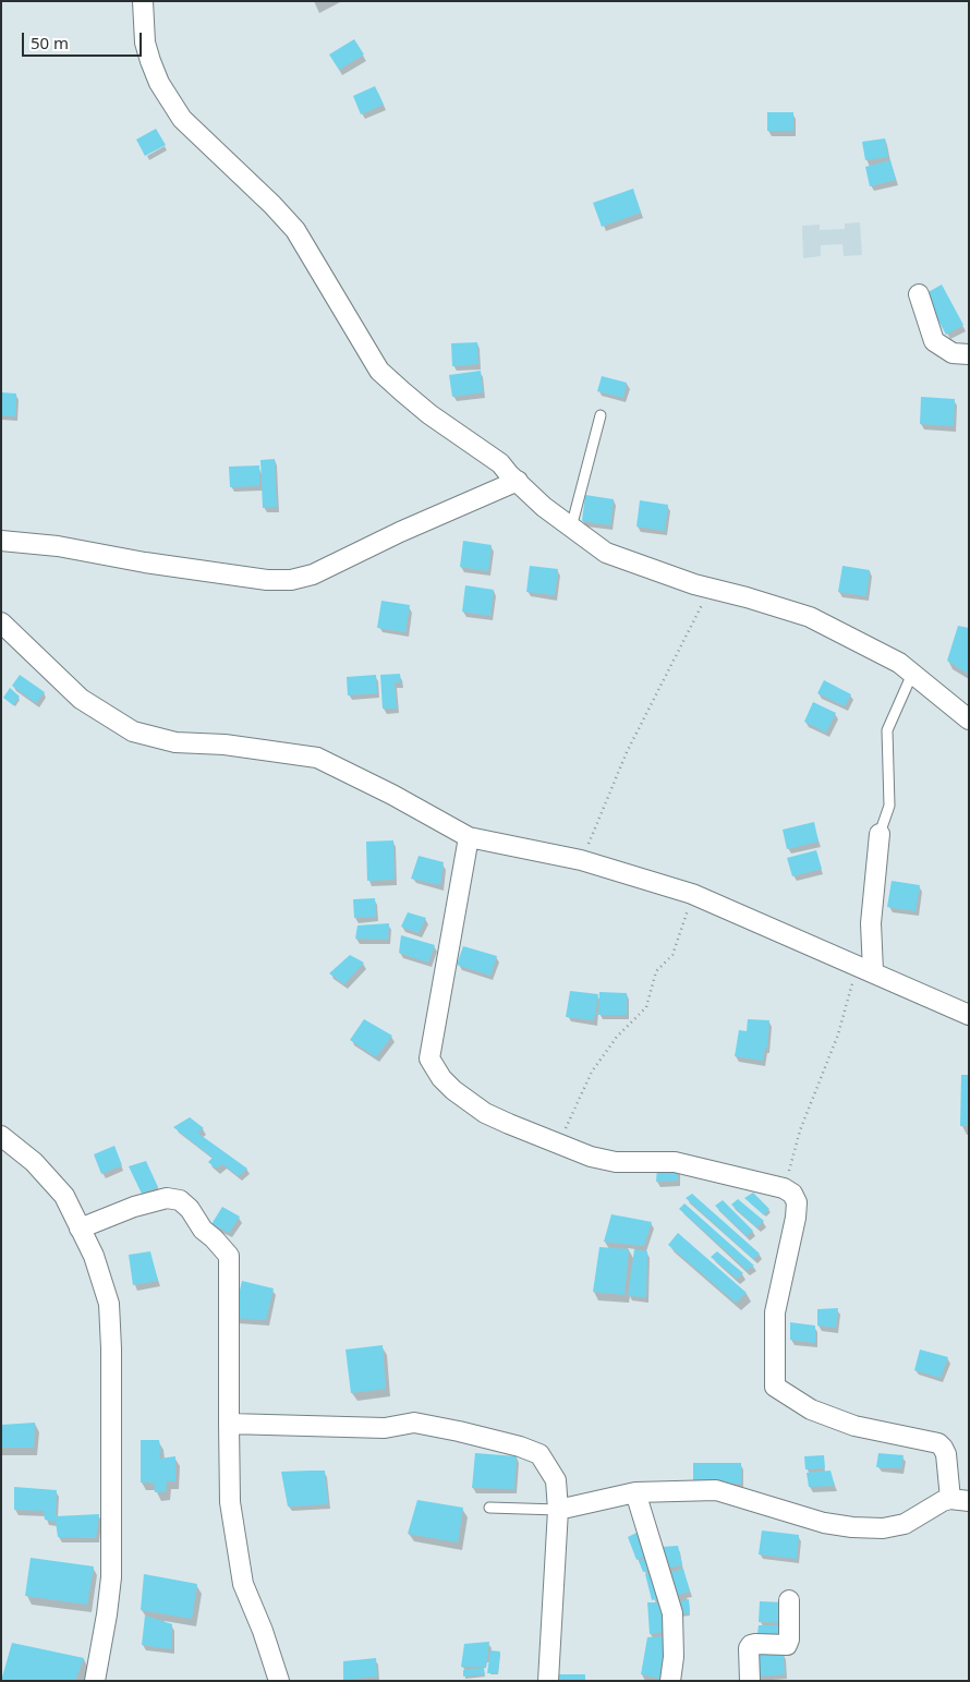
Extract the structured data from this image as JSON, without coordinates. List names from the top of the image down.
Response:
{
  "scale_bar": "50 m"
}
